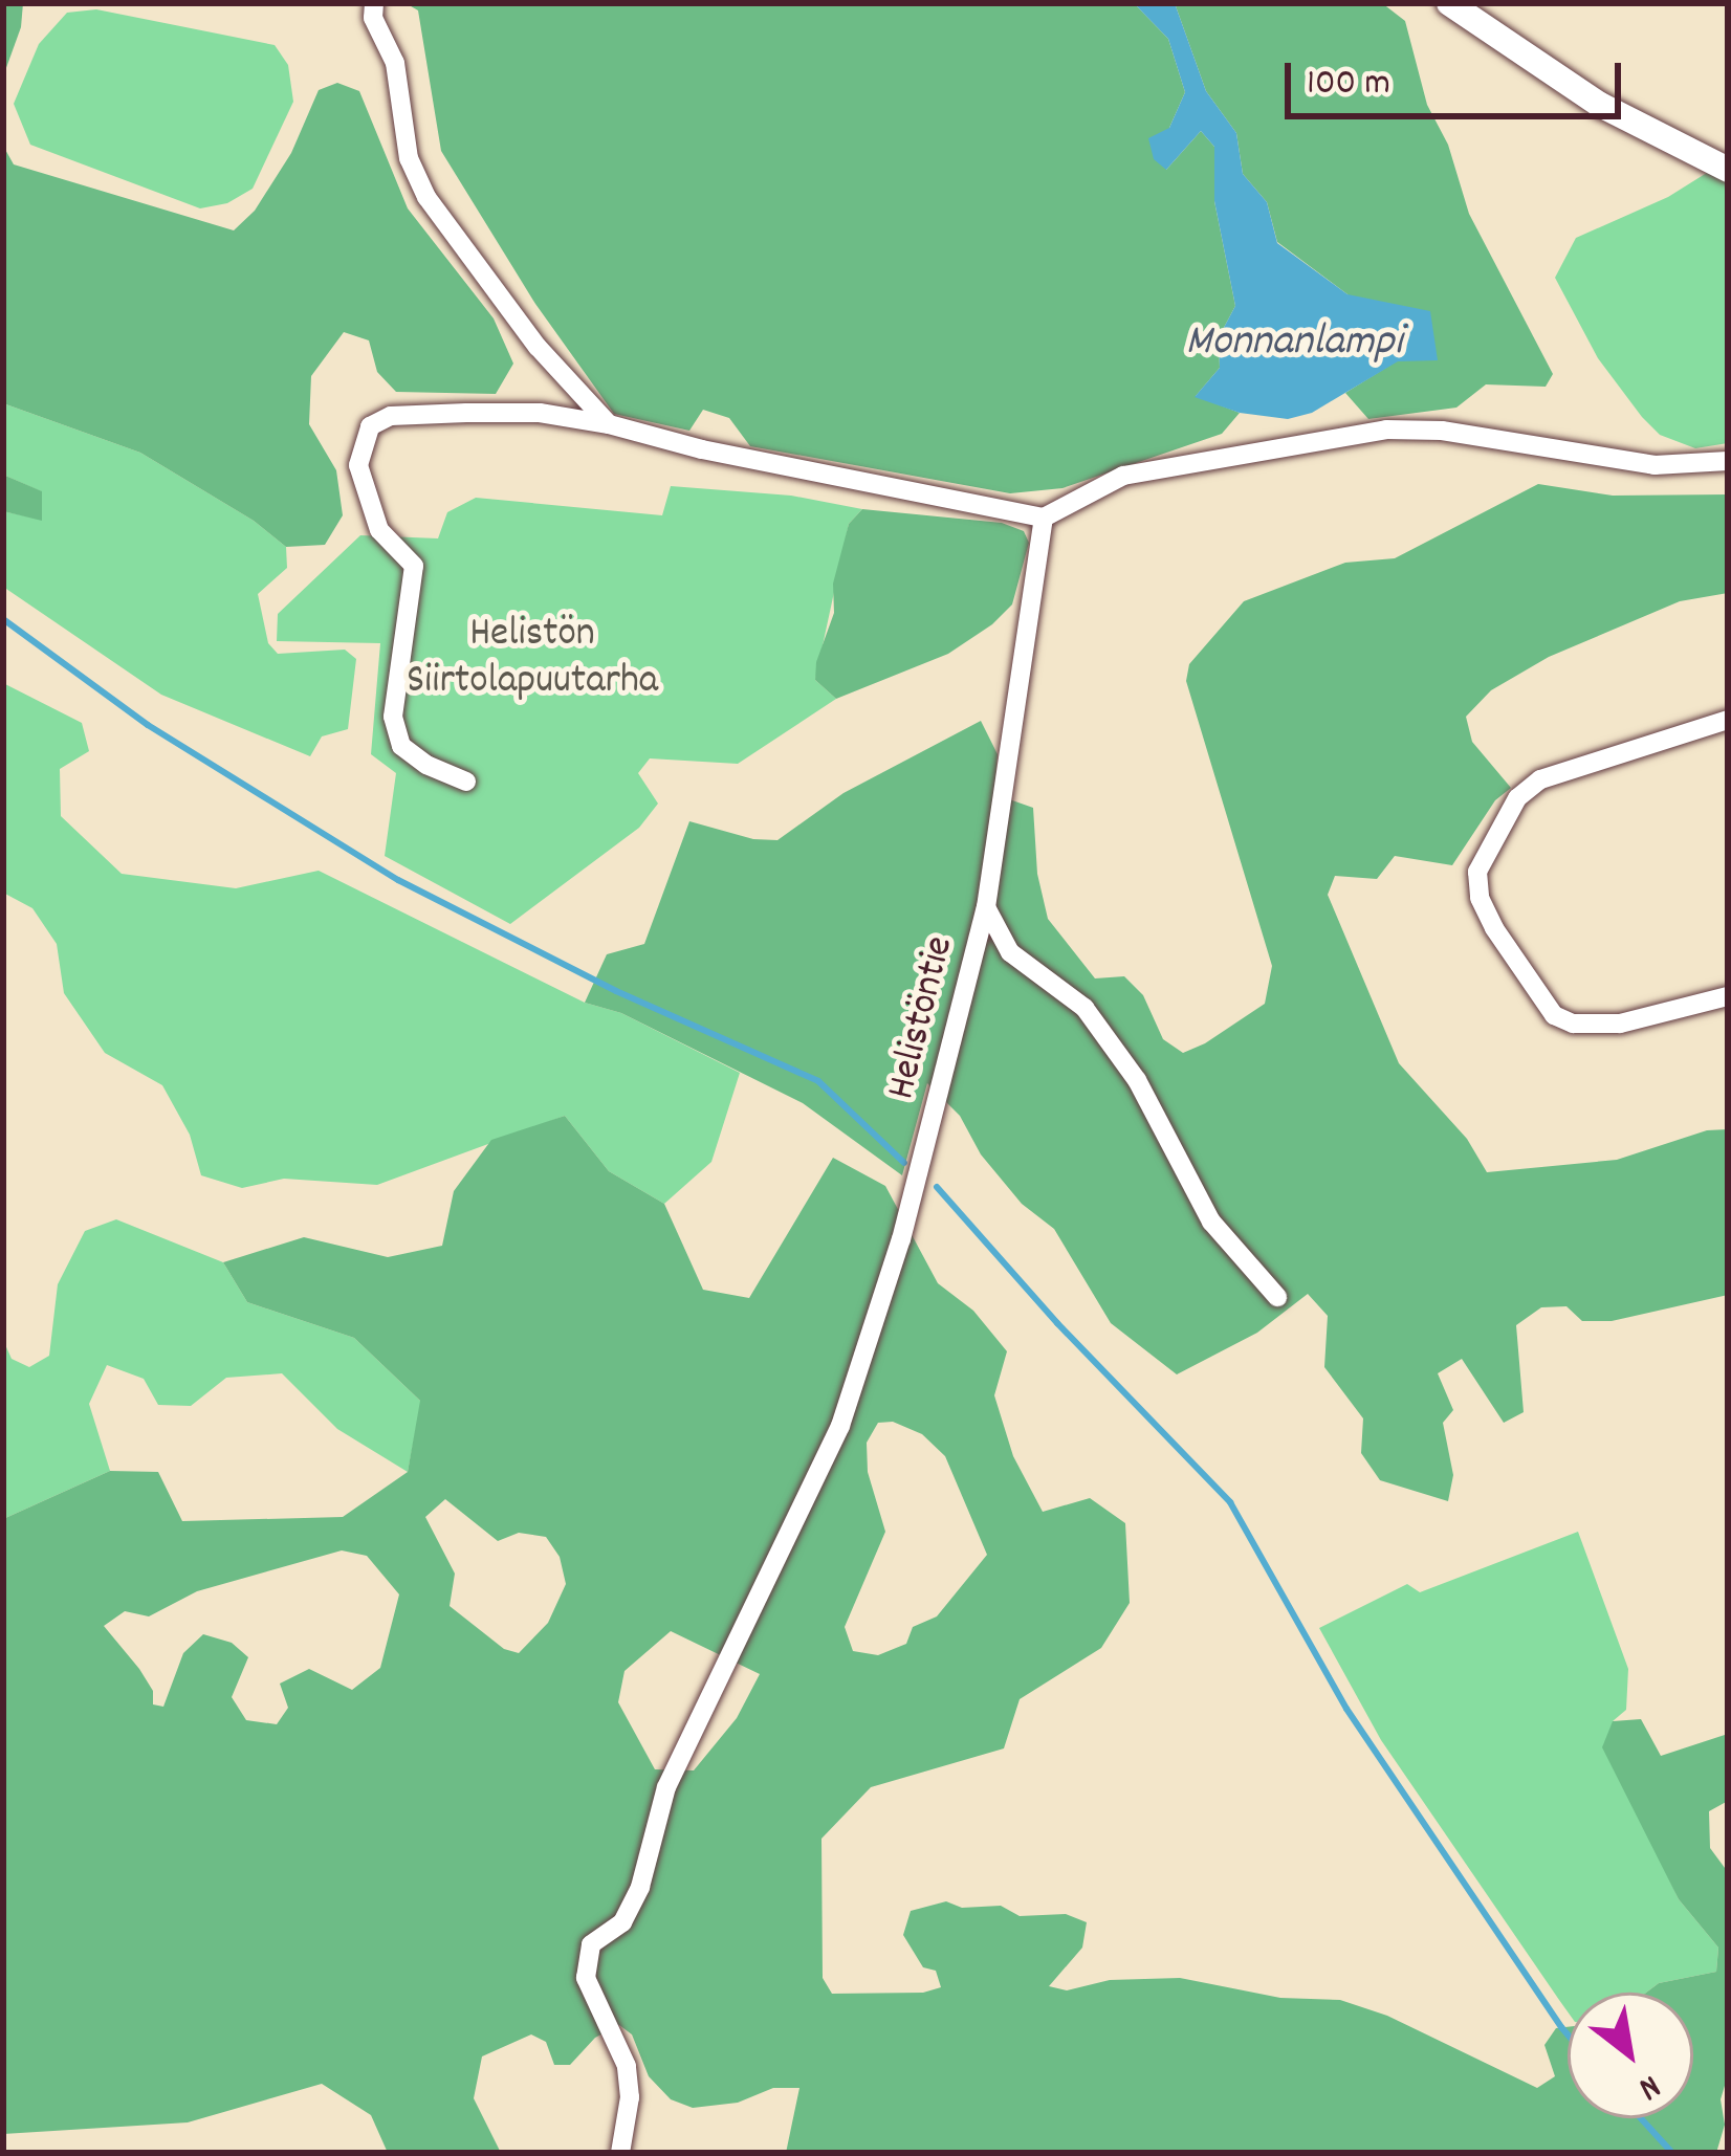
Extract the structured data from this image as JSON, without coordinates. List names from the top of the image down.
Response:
{
  "streets": {
    "street": ["Helistöntie"]
  },
  "water": ["Monnanlampi"],
  "parks": ["Helistön Siirtolapuutarha"],
  "scale_bar": "100 m",
  "north": "bottom right"
}
